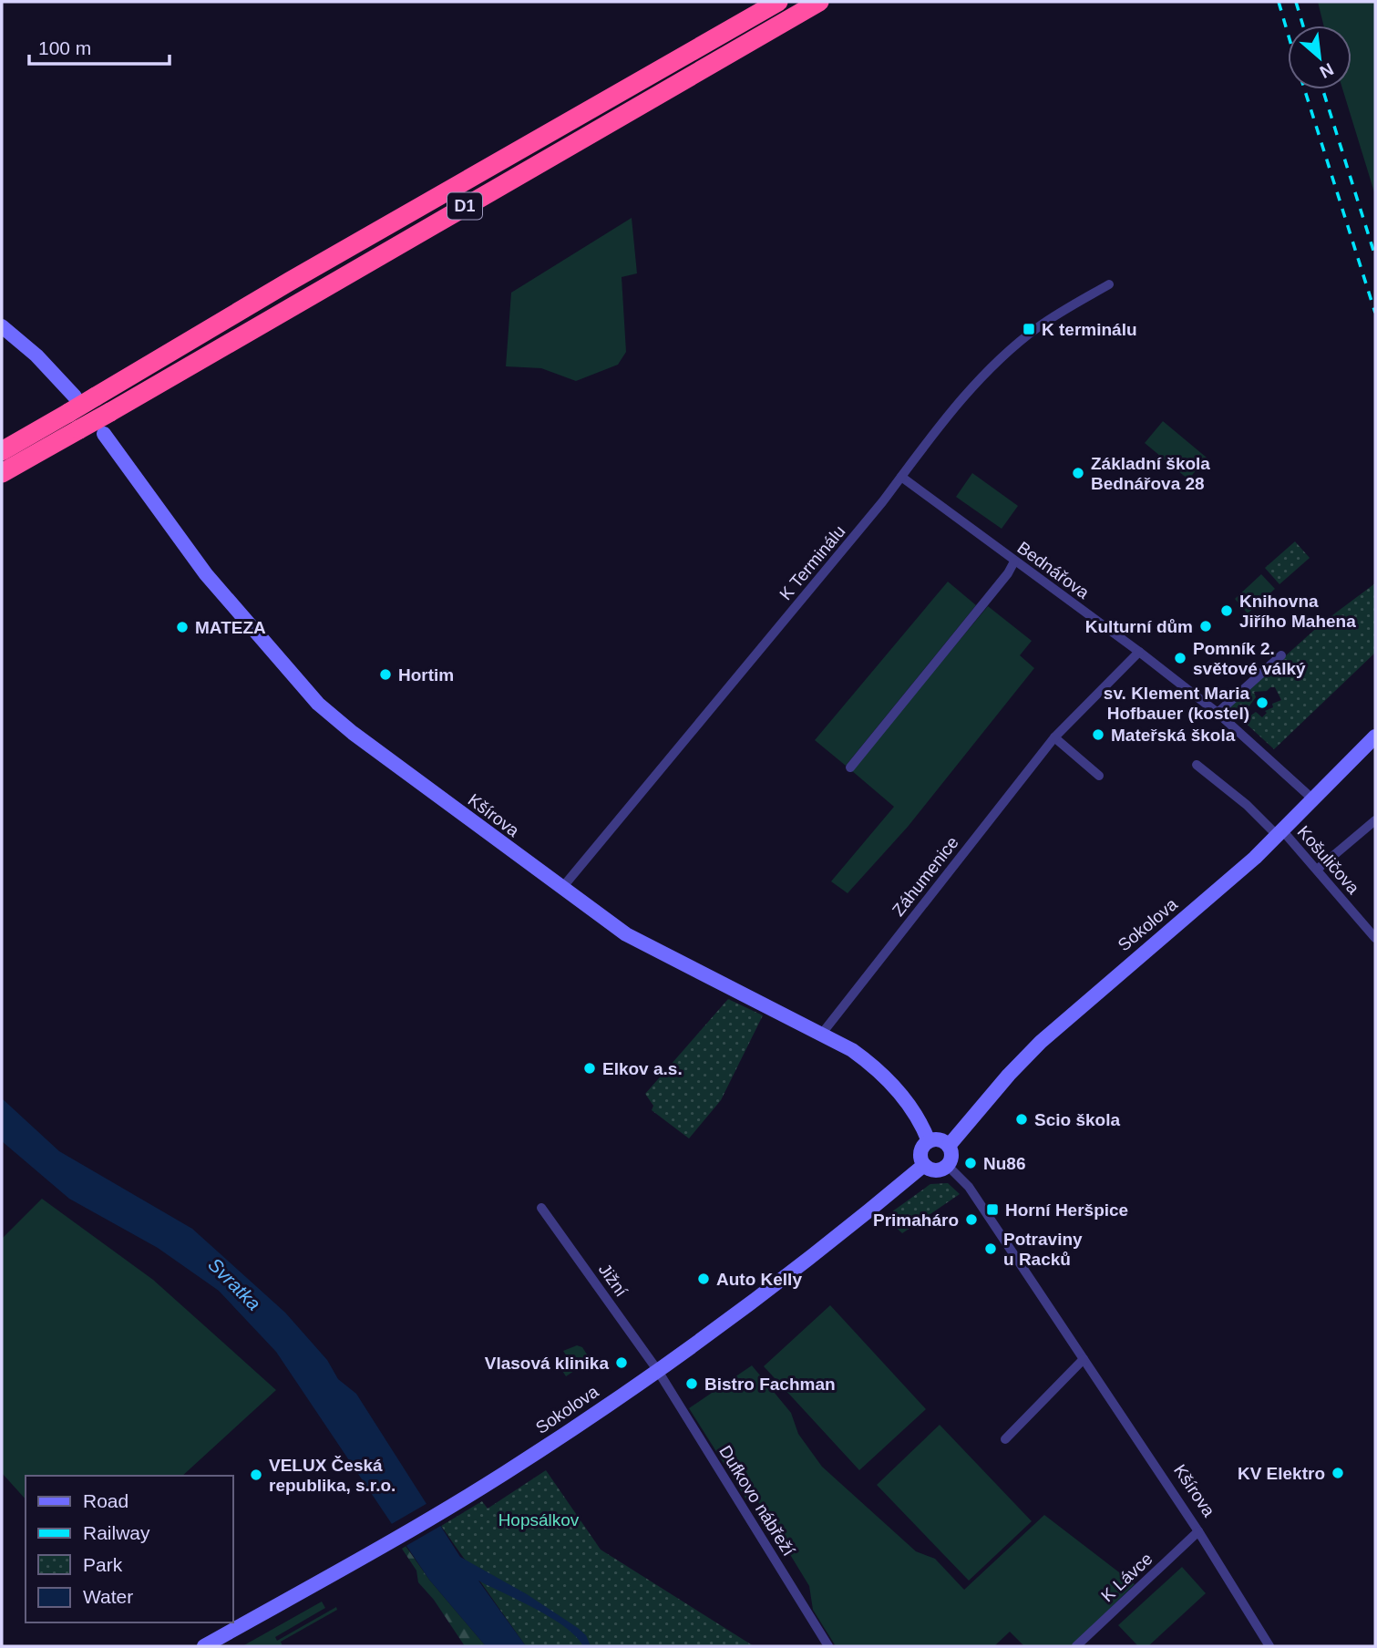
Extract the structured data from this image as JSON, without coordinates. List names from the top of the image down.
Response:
{
  "streets": {
    "highway": ["D1"],
    "street": [
      "K Terminálu",
      "Bednářova",
      "Kšírova",
      "Košuličova",
      "Záhumenice",
      "Sokolova",
      "Jižní",
      "Dufkovo nábřeží",
      "K Lávce"
    ]
  },
  "crossings": [
    ["K Terminálu", "Bednářova"],
    ["K Terminálu", "Kšírova"],
    ["Bednářova", "Záhumenice"],
    ["Bednářova", "Sokolova"],
    ["Kšírova", "Záhumenice"],
    ["Kšírova", "Sokolova"],
    ["Kšírova", "K Lávce"],
    ["Košuličova", "Sokolova"],
    ["Sokolova", "Jižní"],
    ["Sokolova", "Dufkovo nábřeží"],
    ["Jižní", "Dufkovo nábřeží"]
  ],
  "water": ["Svratka"],
  "parks": ["Hopsálkov"],
  "places": {
    "transit": ["K terminálu", "Horní Heršpice"],
    "other": [
      "Základní škola Bednářova 28",
      "Knihovna Jiřího Mahena",
      "Kulturní dům",
      "MATEZA",
      "Pomník 2. světové válký",
      "Hortim",
      "sv. Klement Maria Hofbauer (kostel)",
      "Mateřská škola",
      "Elkov a.s.",
      "Scio škola",
      "Nu86",
      "Primaháro",
      "Potraviny u Racků",
      "Auto Kelly",
      "Vlasová klinika",
      "Bistro Fachman",
      "KV Elektro",
      "VELUX Česká republika, s.r.o."
    ]
  },
  "legend": [
    "Road",
    "Railway",
    "Park",
    "Water"
  ],
  "scale_bar": "100 m",
  "north": "bottom right"
}
